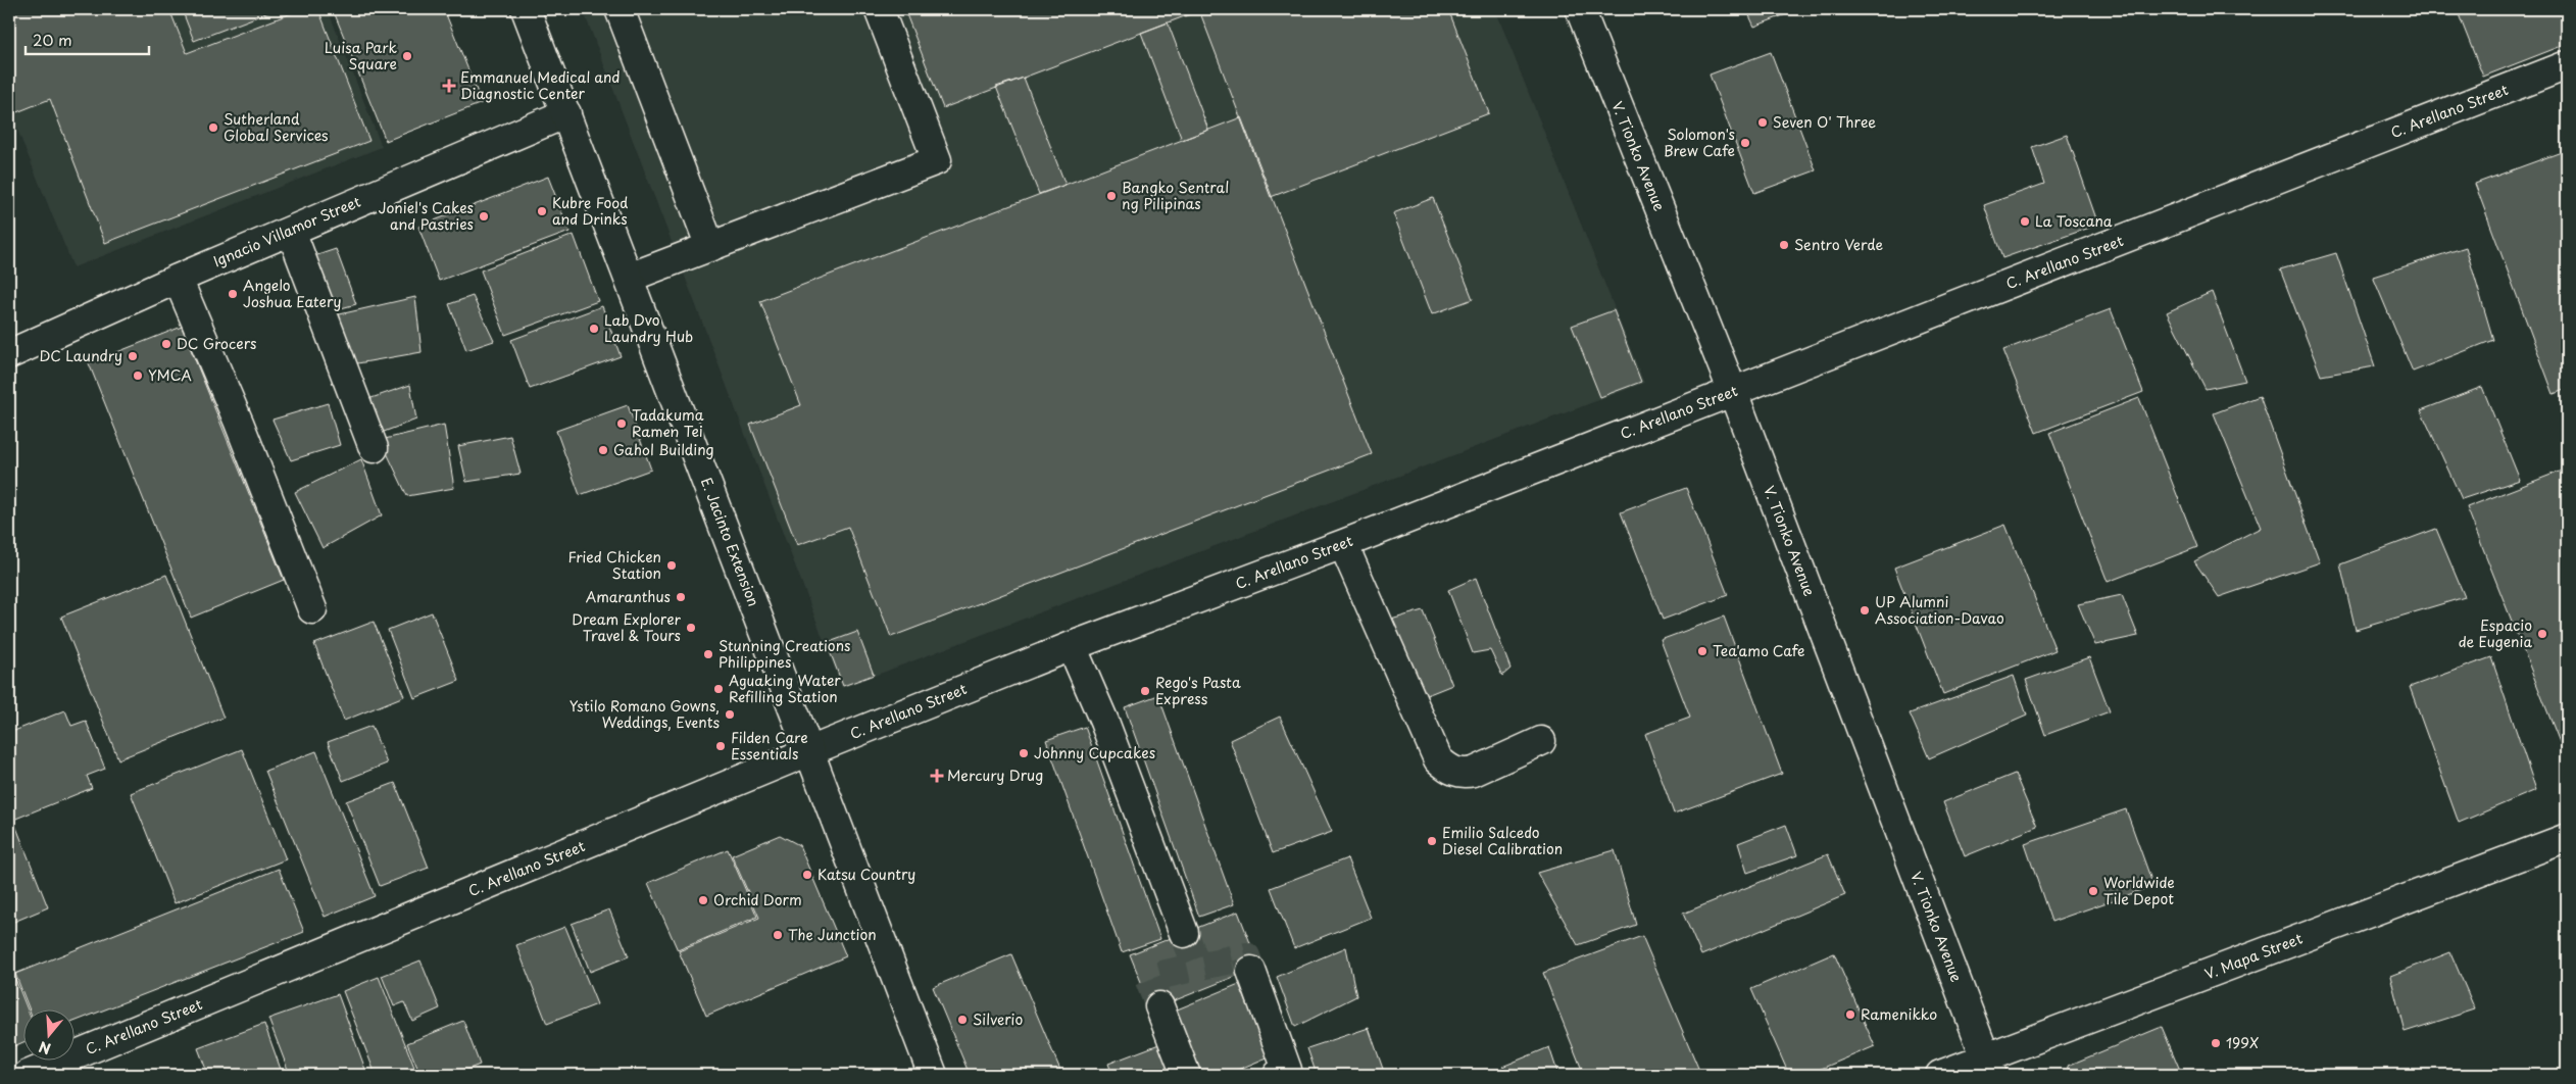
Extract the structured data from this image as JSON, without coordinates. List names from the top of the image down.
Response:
{
  "streets": {
    "street": [
      "C. Arellano Street",
      "V. Tionko Avenue",
      "Ignacio Villamor Street",
      "E. Jacinto Extension",
      "V. Mapa Street"
    ]
  },
  "crossings": [
    ["C. Arellano Street", "V. Tionko Avenue"],
    ["C. Arellano Street", "E. Jacinto Extension"],
    ["V. Tionko Avenue", "V. Mapa Street"],
    ["Ignacio Villamor Street", "E. Jacinto Extension"]
  ],
  "places": {
    "other": [
      "Luisa Park Square",
      "Seven O' Three",
      "Sutherland Global Services",
      "Solomon's Brew Cafe",
      "Bangko Sentral ng Pilipinas",
      "Kubre Food and Drinks",
      "Joniel's Cakes and Pastries",
      "La Toscana",
      "Sentro Verde",
      "Angelo Joshua Eatery",
      "Lab Dvo Laundry Hub",
      "DC Grocers",
      "DC Laundry",
      "YMCA",
      "Tadakuma Ramen Tei",
      "Gahol Building",
      "Fried Chicken Station",
      "Amaranthus",
      "UP Alumni Association-Davao",
      "Dream Explorer Travel & Tours",
      "Espacio de Eugenia",
      "Tea'amo Cafe",
      "Stunning Creations Philippines",
      "Aguaking Water Refilling Station",
      "Rego's Pasta Express",
      "Ystilo Romano Gowns, Weddings, Events",
      "Filden Care Essentials",
      "Johnny Cupcakes",
      "Emilio Salcedo Diesel Calibration",
      "Katsu Country",
      "Worldwide Tile Depot",
      "Orchid Dorm",
      "The Junction",
      "Ramenikko",
      "Silverio",
      "199X"
    ],
    "health": ["Emmanuel Medical and Diagnostic Center", "Mercury Drug"]
  },
  "scale_bar": "20 m",
  "north": "bottom"
}
